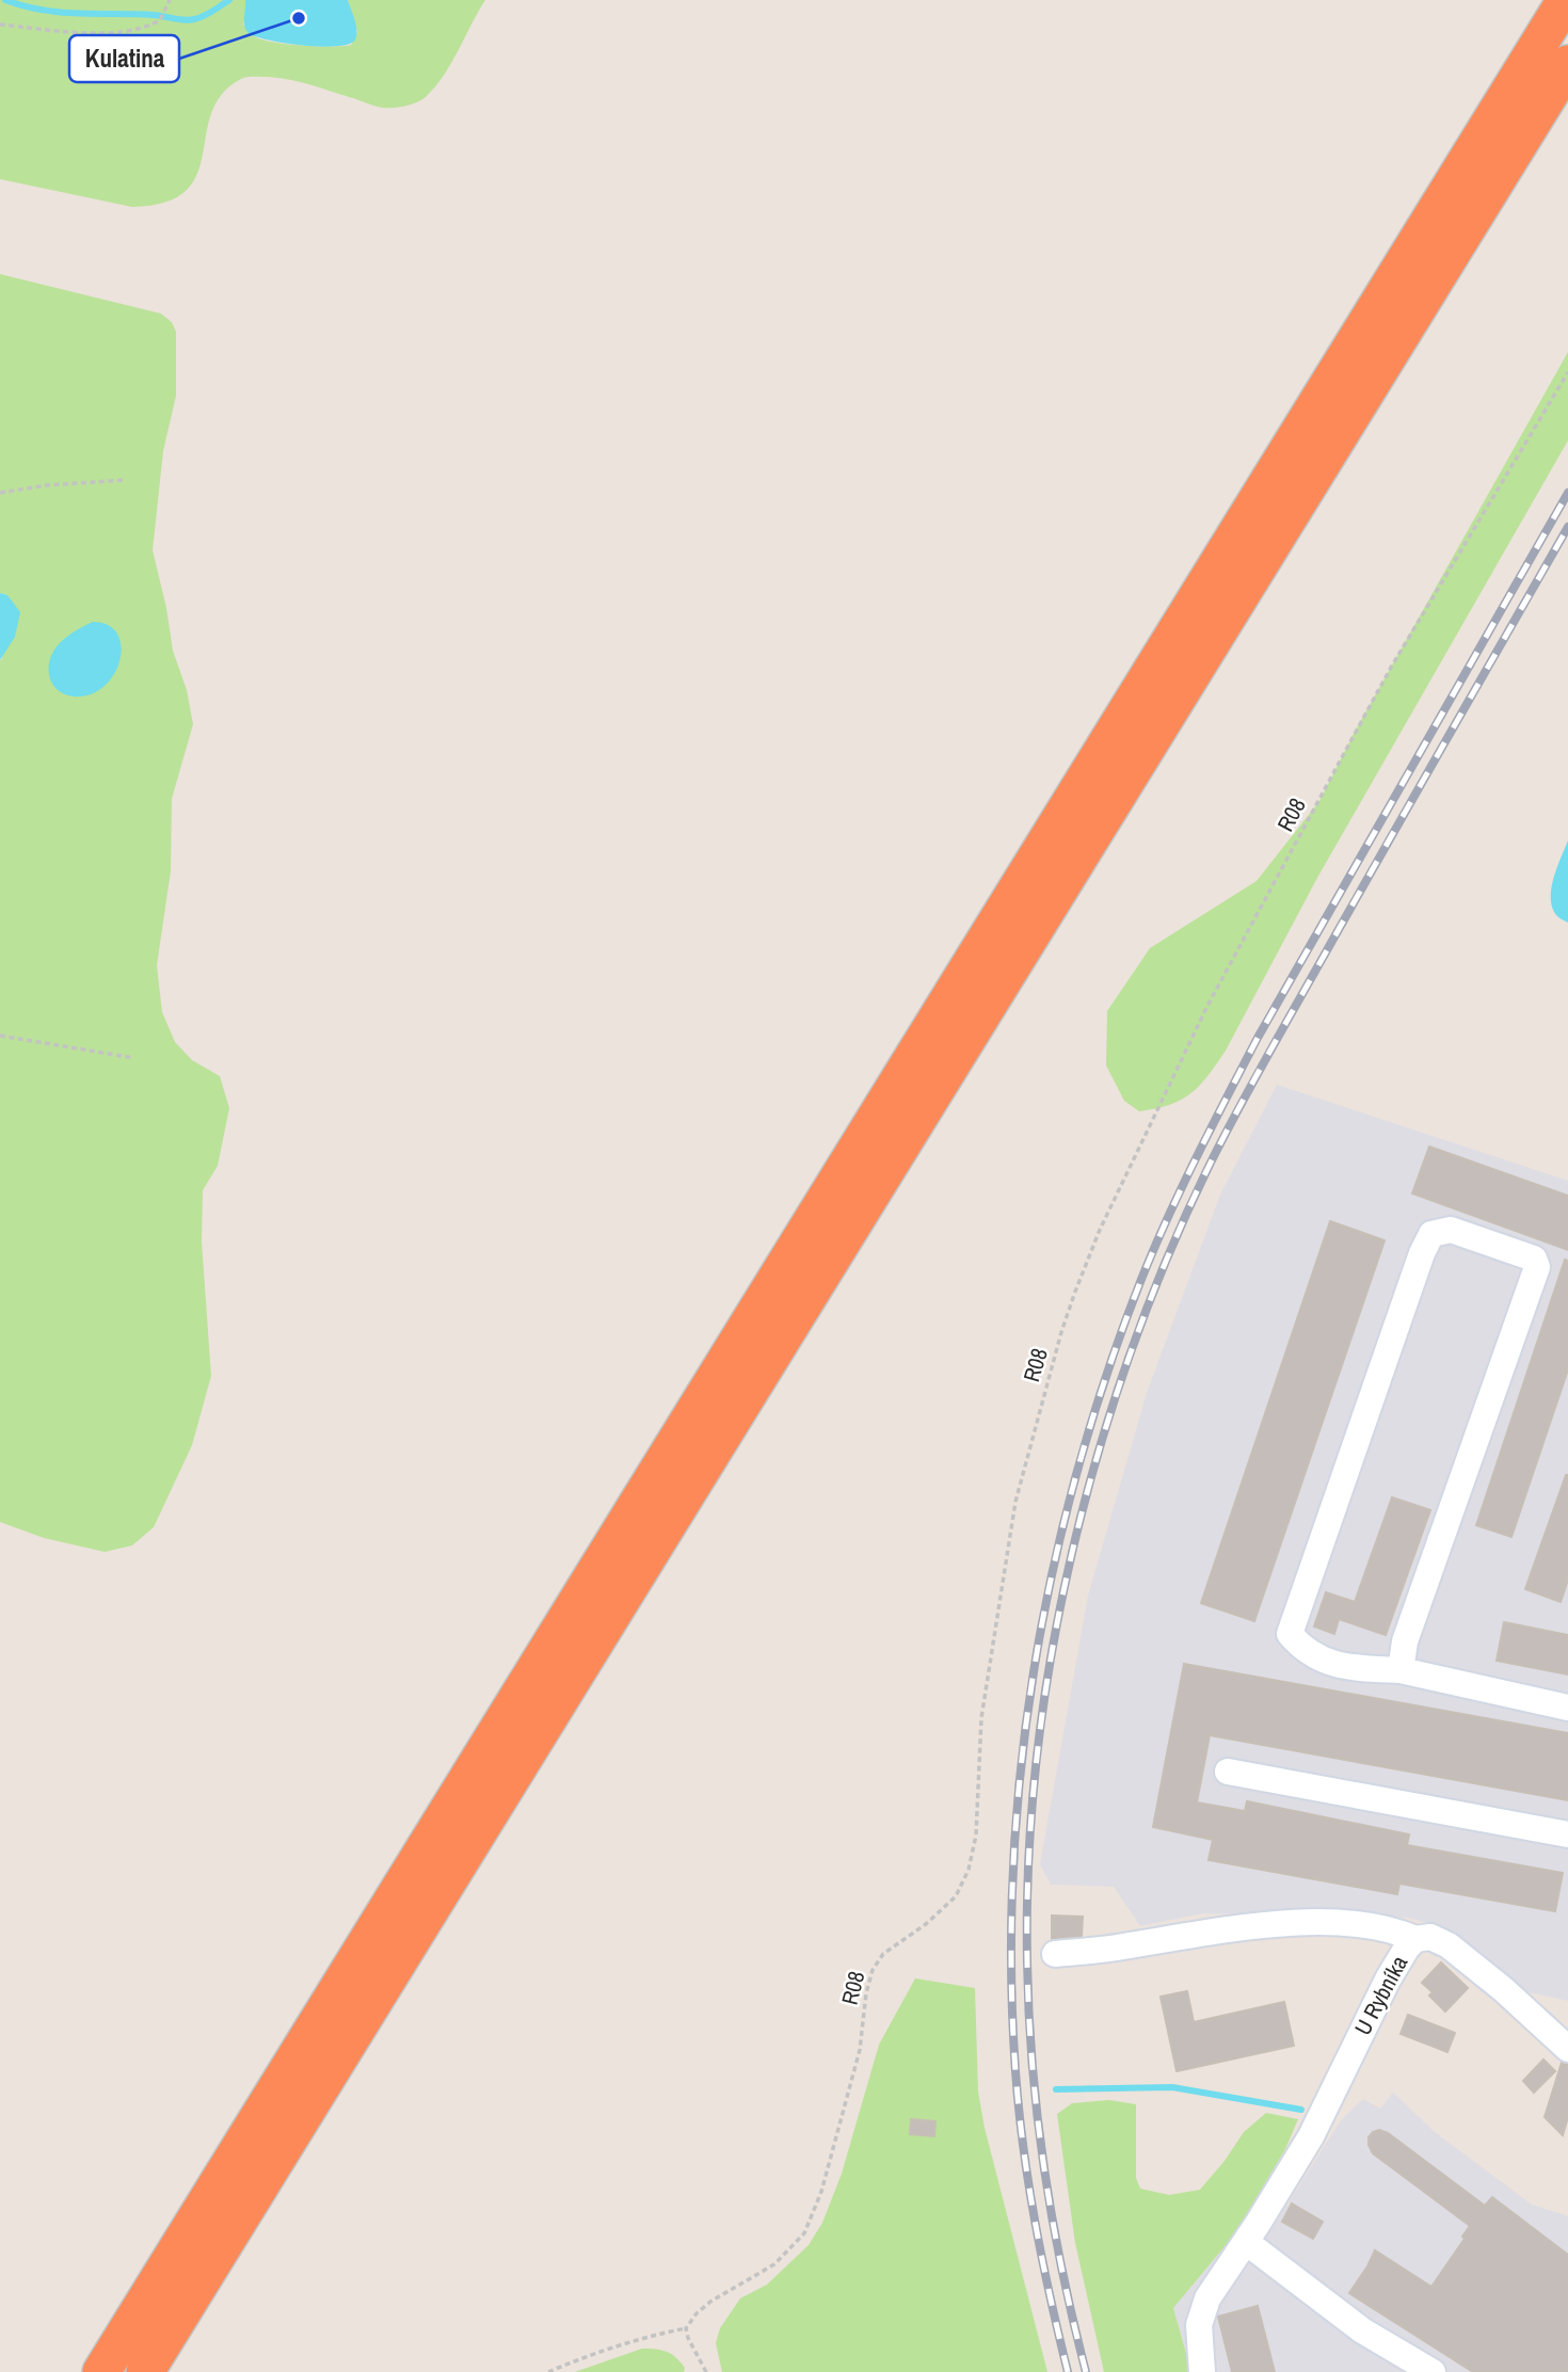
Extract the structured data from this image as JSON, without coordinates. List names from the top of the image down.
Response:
{
  "streets": {
    "street": ["U Rybníka"],
    "path": ["R08"]
  },
  "places": ["Kulatina"]
}
